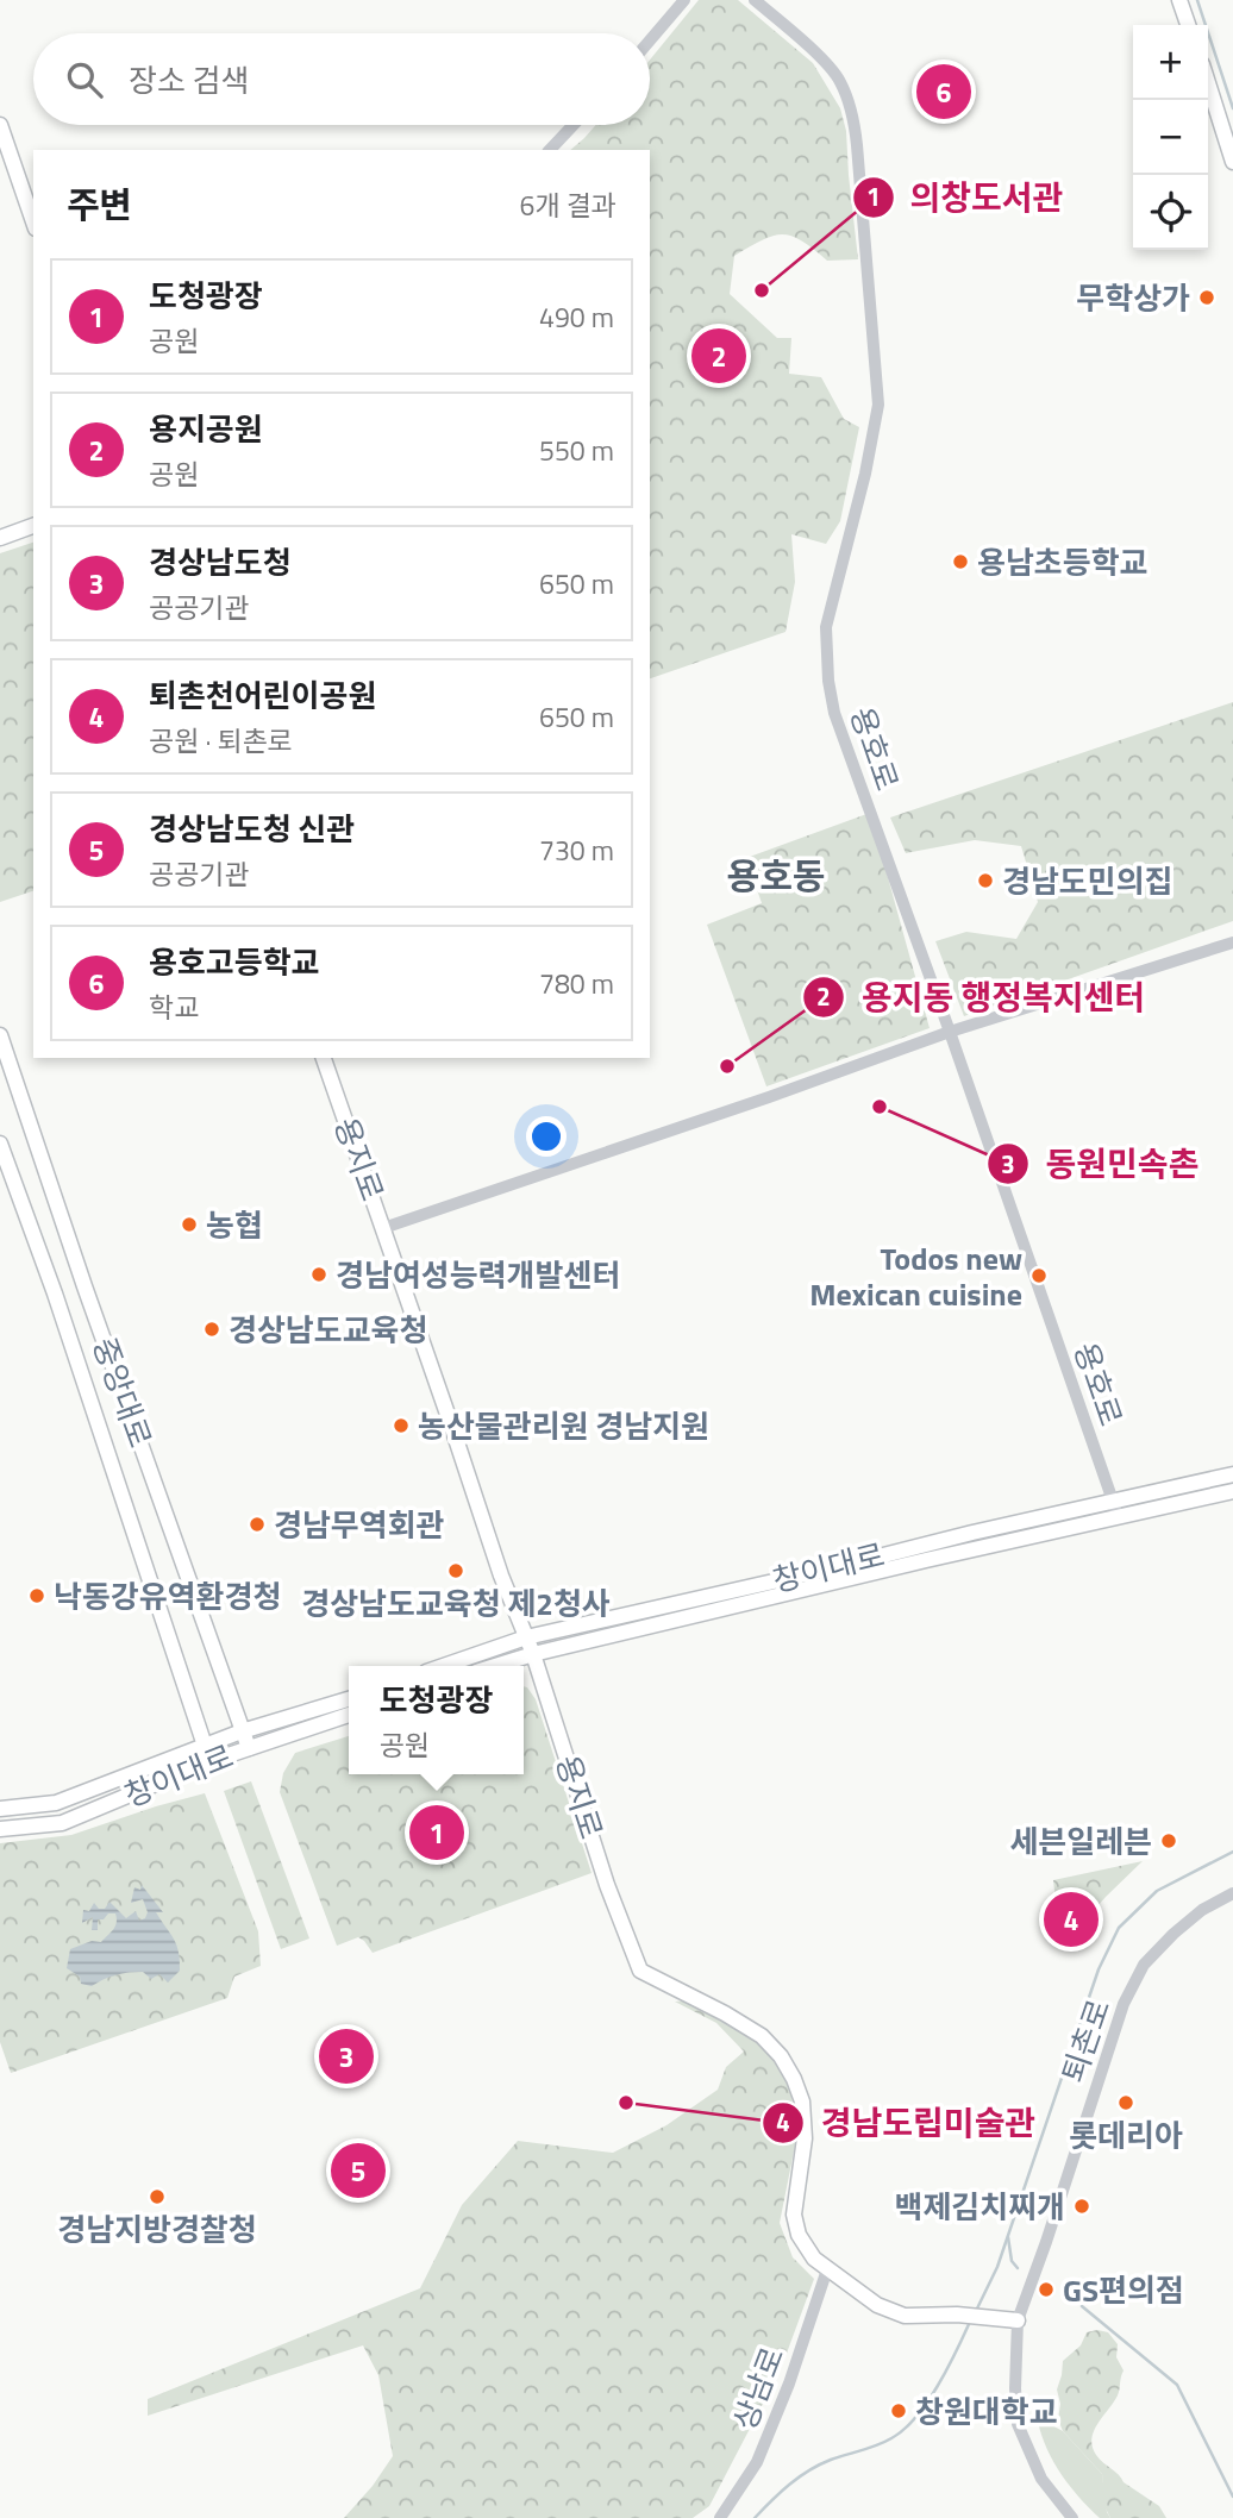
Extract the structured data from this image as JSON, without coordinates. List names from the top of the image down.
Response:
{
  "streets": {
    "main road": ["용지로", "중앙대로", "창이대로"],
    "street": ["용호로", "퇴촌로", "상남로"]
  },
  "crossings": [
    ["용호로", "창이대로"],
    ["용지로", "창이대로"],
    ["용지로", "퇴촌로"],
    ["용지로", "상남로"],
    ["중앙대로", "창이대로"]
  ],
  "districts": ["용호동"],
  "places": [
    "의창도서관",
    "무학상가",
    "용남초등학교",
    "경남도민의집",
    "용지동 행정복지센터",
    "동원민속촌",
    "농협",
    "경남여성능력개발센터",
    "Todos new Mexican cuisine",
    "경상남도교육청",
    "농산물관리원 경남지원",
    "경남무역회관",
    "경상남도교육청 제2청사",
    "낙동강유역환경청",
    "세븐일레븐",
    "경남도립미술관",
    "롯데리아",
    "경남지방경찰청",
    "백제김치찌개",
    "GS편의점",
    "창원대학교"
  ],
  "page": {
    "map_buttons": ["+", "−"],
    "search": "장소 검색",
    "pins": [
      "6",
      "2",
      "1",
      "4",
      "3",
      "5"
    ],
    "heading": ["주변", "6개 결과"],
    "list": [
      {
        "mark": "1",
        "name": "도청광장",
        "note": "공원",
        "value": "490 m"
      },
      {
        "mark": "2",
        "name": "용지공원",
        "note": "공원",
        "value": "550 m"
      },
      {
        "mark": "3",
        "name": "경상남도청",
        "note": "공공기관",
        "value": "650 m"
      },
      {
        "mark": "4",
        "name": "퇴촌천어린이공원",
        "note": "공원 · 퇴촌로",
        "value": "650 m"
      },
      {
        "mark": "5",
        "name": "경상남도청 신관",
        "note": "공공기관",
        "value": "730 m"
      },
      {
        "mark": "6",
        "name": "용호고등학교",
        "note": "학교",
        "value": "780 m"
      }
    ],
    "popup": ["도청광장", "공원"]
  }
}
